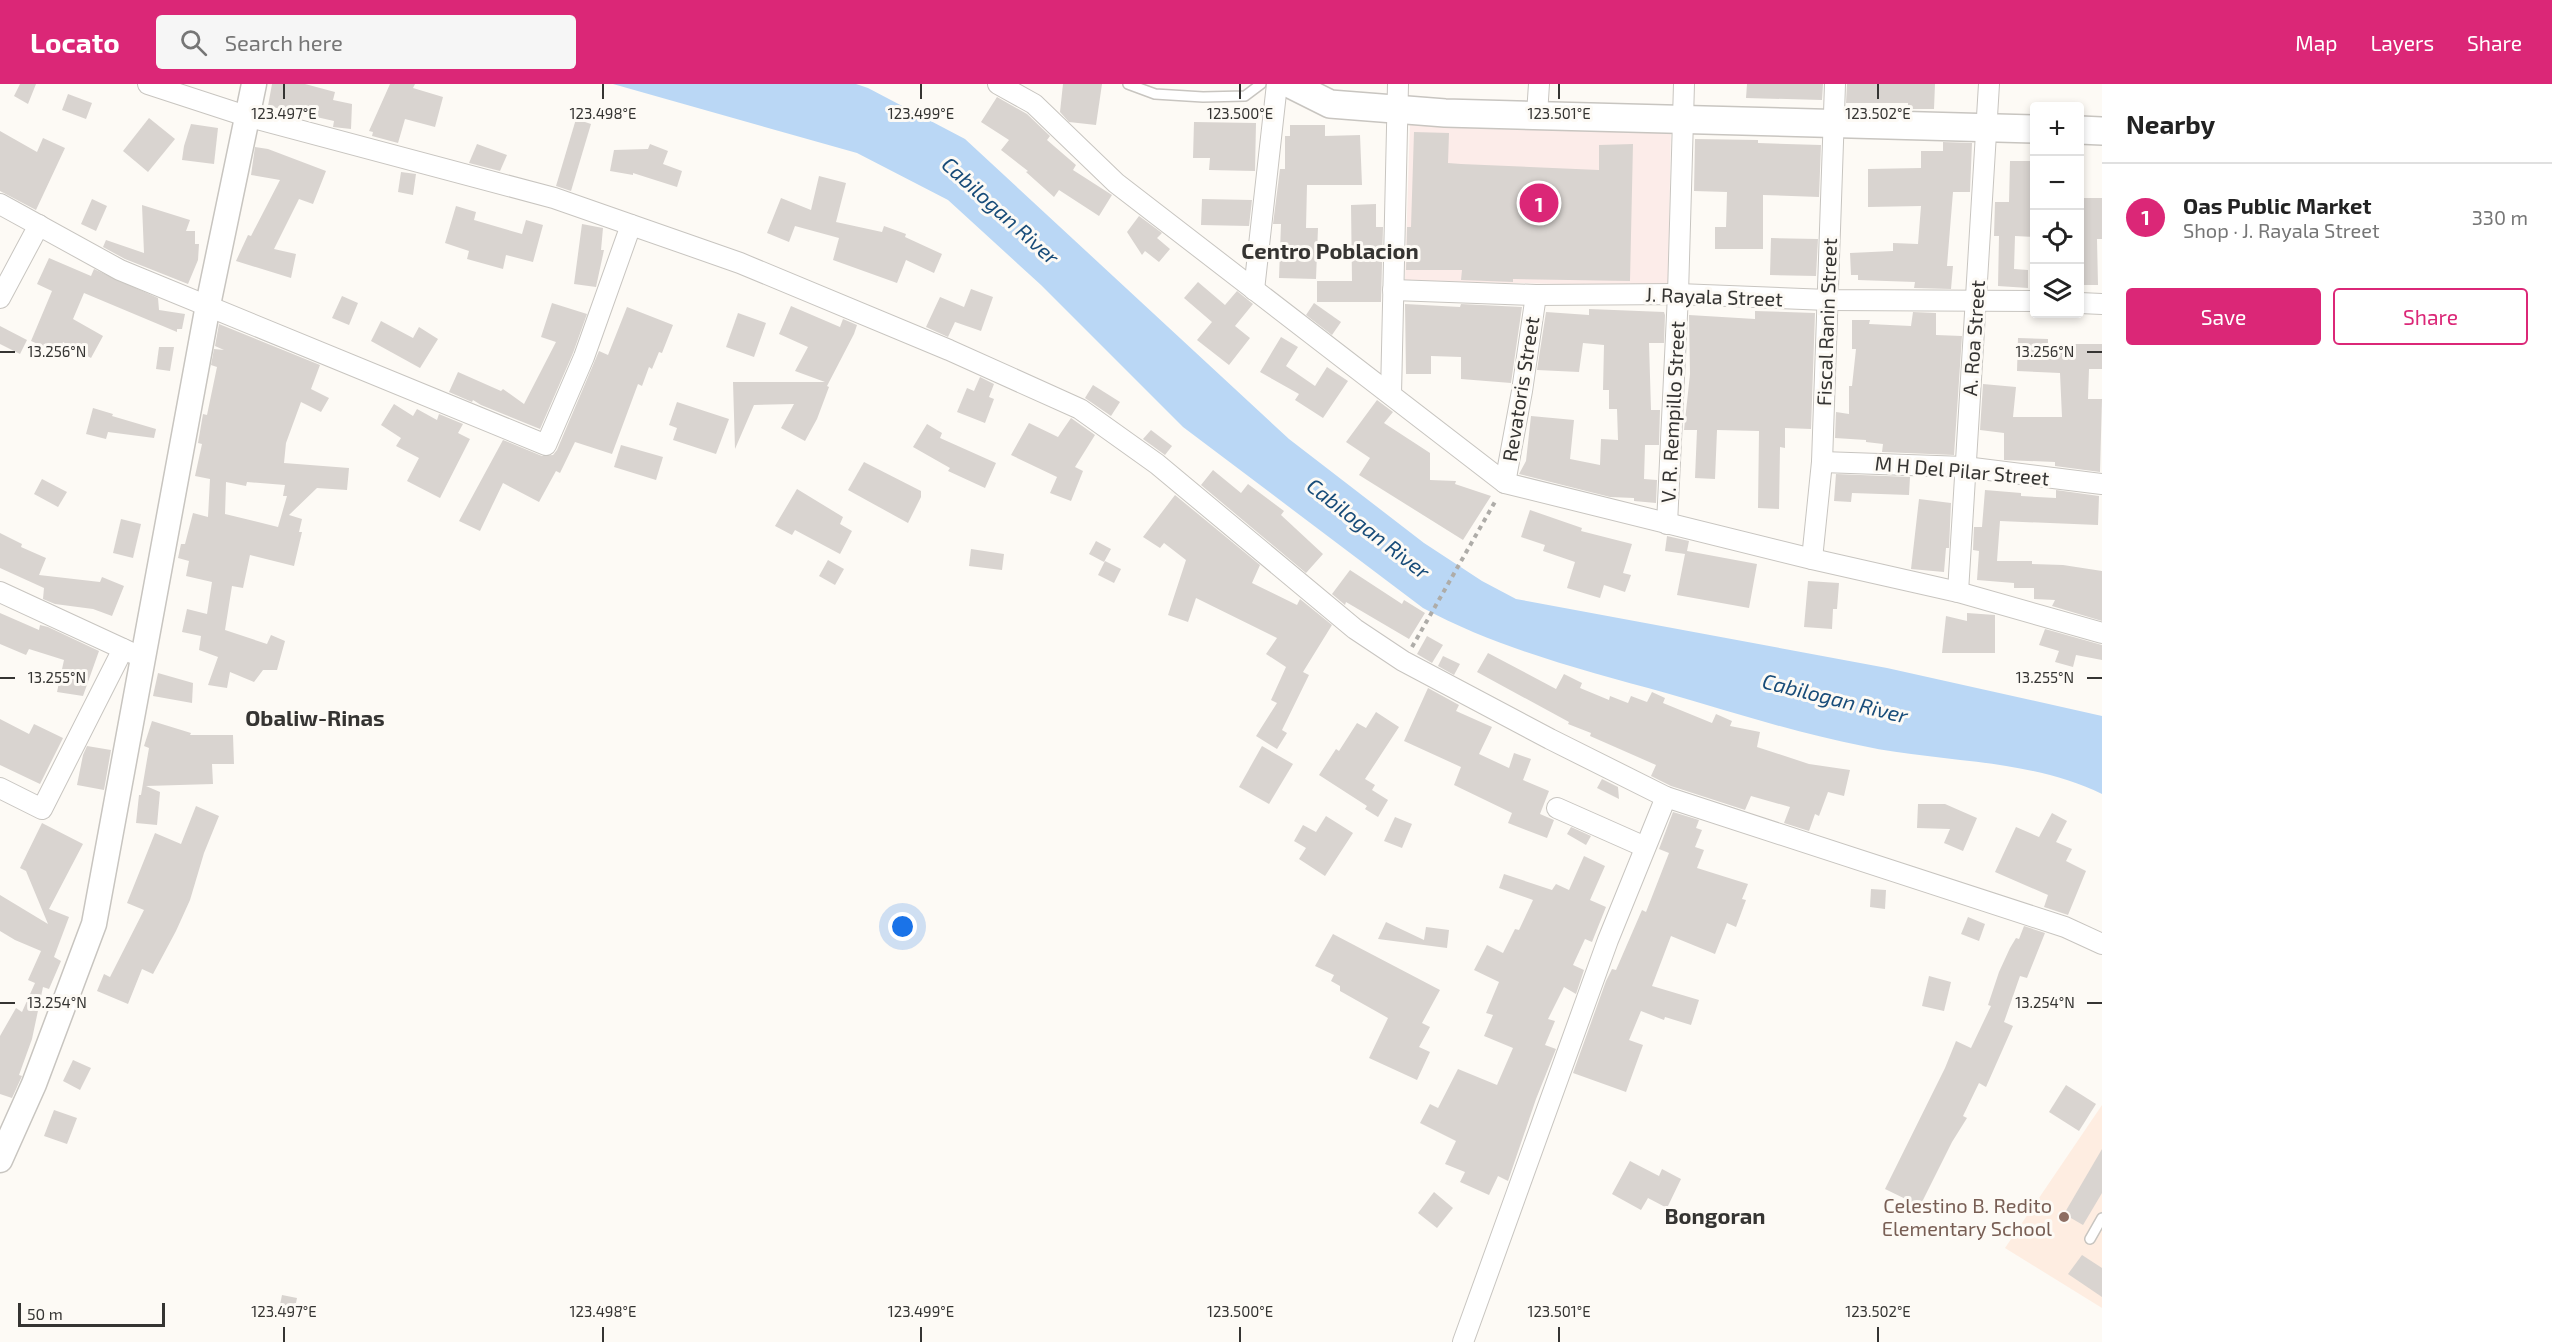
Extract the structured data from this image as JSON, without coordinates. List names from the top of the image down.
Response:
{
  "streets": {
    "street": [
      "J. Rayala Street",
      "Fiscal Ranin Street",
      "A. Roa Street",
      "Revatoris Street",
      "V. R. Rempillo Street",
      "M H Del Pilar Street"
    ]
  },
  "crossings": [
    ["J. Rayala Street", "Fiscal Ranin Street"],
    ["J. Rayala Street", "A. Roa Street"],
    ["J. Rayala Street", "Revatoris Street"],
    ["J. Rayala Street", "V. R. Rempillo Street"],
    ["Fiscal Ranin Street", "M H Del Pilar Street"],
    ["A. Roa Street", "M H Del Pilar Street"]
  ],
  "districts": ["Centro Poblacion", "Obaliw-Rinas", "Bongoran"],
  "water": ["Cabilogan River"],
  "places": ["Celestino B. Redito Elementary School"],
  "scale_bar": "50 m",
  "page": {
    "header": "Locato",
    "search": "Search here",
    "nav": ["Map", "Layers", "Share"],
    "heading": "Nearby",
    "map_buttons": ["+", "−"],
    "list": [
      {
        "mark": "1",
        "name": "Oas Public Market",
        "note": "Shop · J. Rayala Street",
        "value": "330 m"
      }
    ],
    "pins": "1",
    "buttons": ["Save", "Share"],
    "scale": "50 m"
  },
  "coordinates": [
    "123.497°E",
    "123.498°E",
    "123.499°E",
    "123.500°E",
    "123.501°E",
    "123.502°E",
    "13.256°N",
    "13.255°N",
    "13.254°N"
  ]
}
